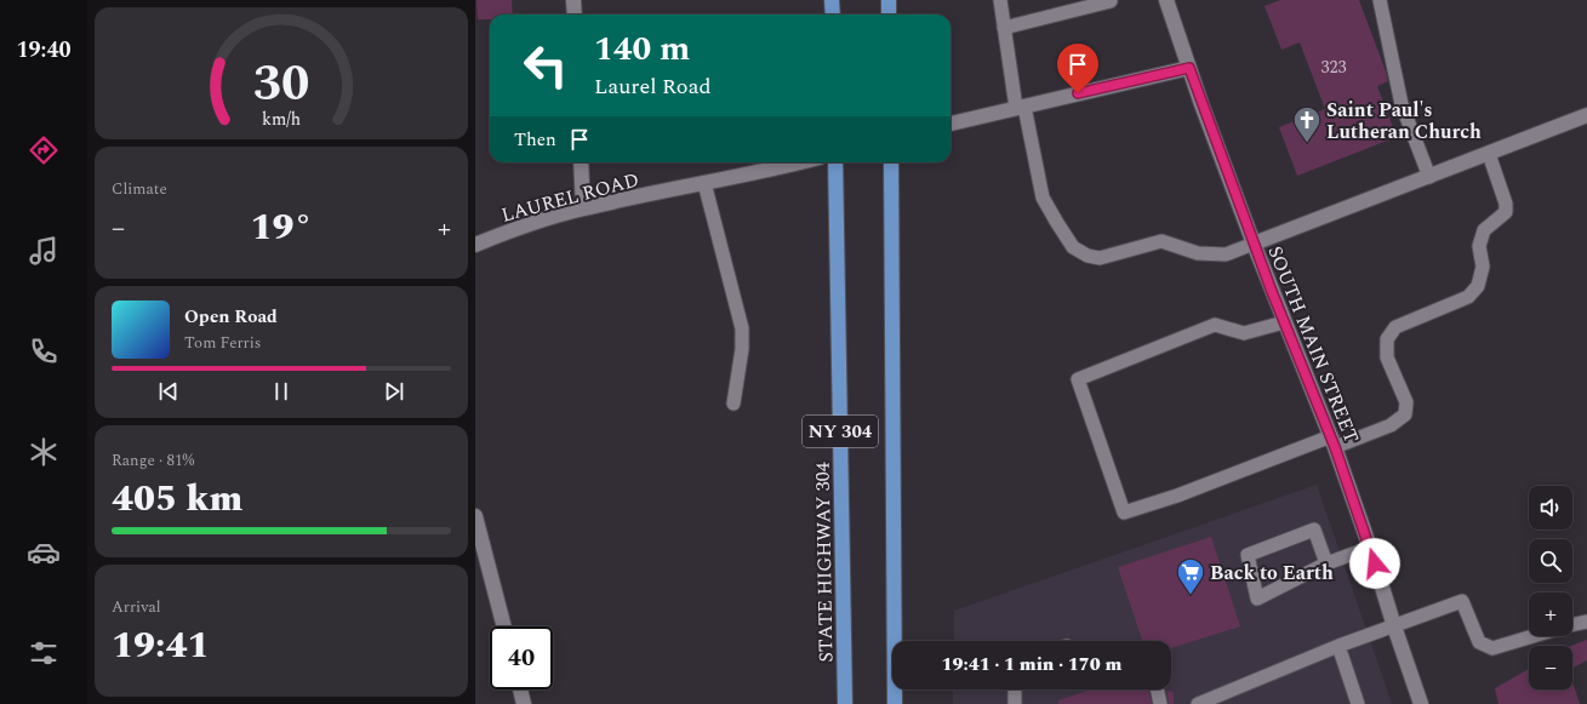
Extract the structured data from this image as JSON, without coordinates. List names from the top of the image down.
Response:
{
  "streets": {
    "main road": ["NY 304", "STATE HIGHWAY 304"],
    "street": ["LAUREL ROAD", "SOUTH MAIN STREET"]
  },
  "places": {
    "church": ["Saint Paul's Lutheran Church"],
    "supermarket": ["Back to Earth"]
  },
  "house_numbers": ["323"],
  "page": {
    "tabs": "19:40",
    "turn": ["140 m", "Laurel Road"],
    "then": "Then",
    "tile": [
      "Climate",
      ["Range · 81%", "405 km"],
      ["Arrival", "19:41"]
    ],
    "heat": ["−", "19°", "+"],
    "song": ["Open Road", "Tom Ferris"],
    "map_buttons": ["+", "−"],
    "limit": "40",
    "trip": "19:41 · 1 min · 170 m",
    "gauge": ["30", "km/h"]
  }
}
